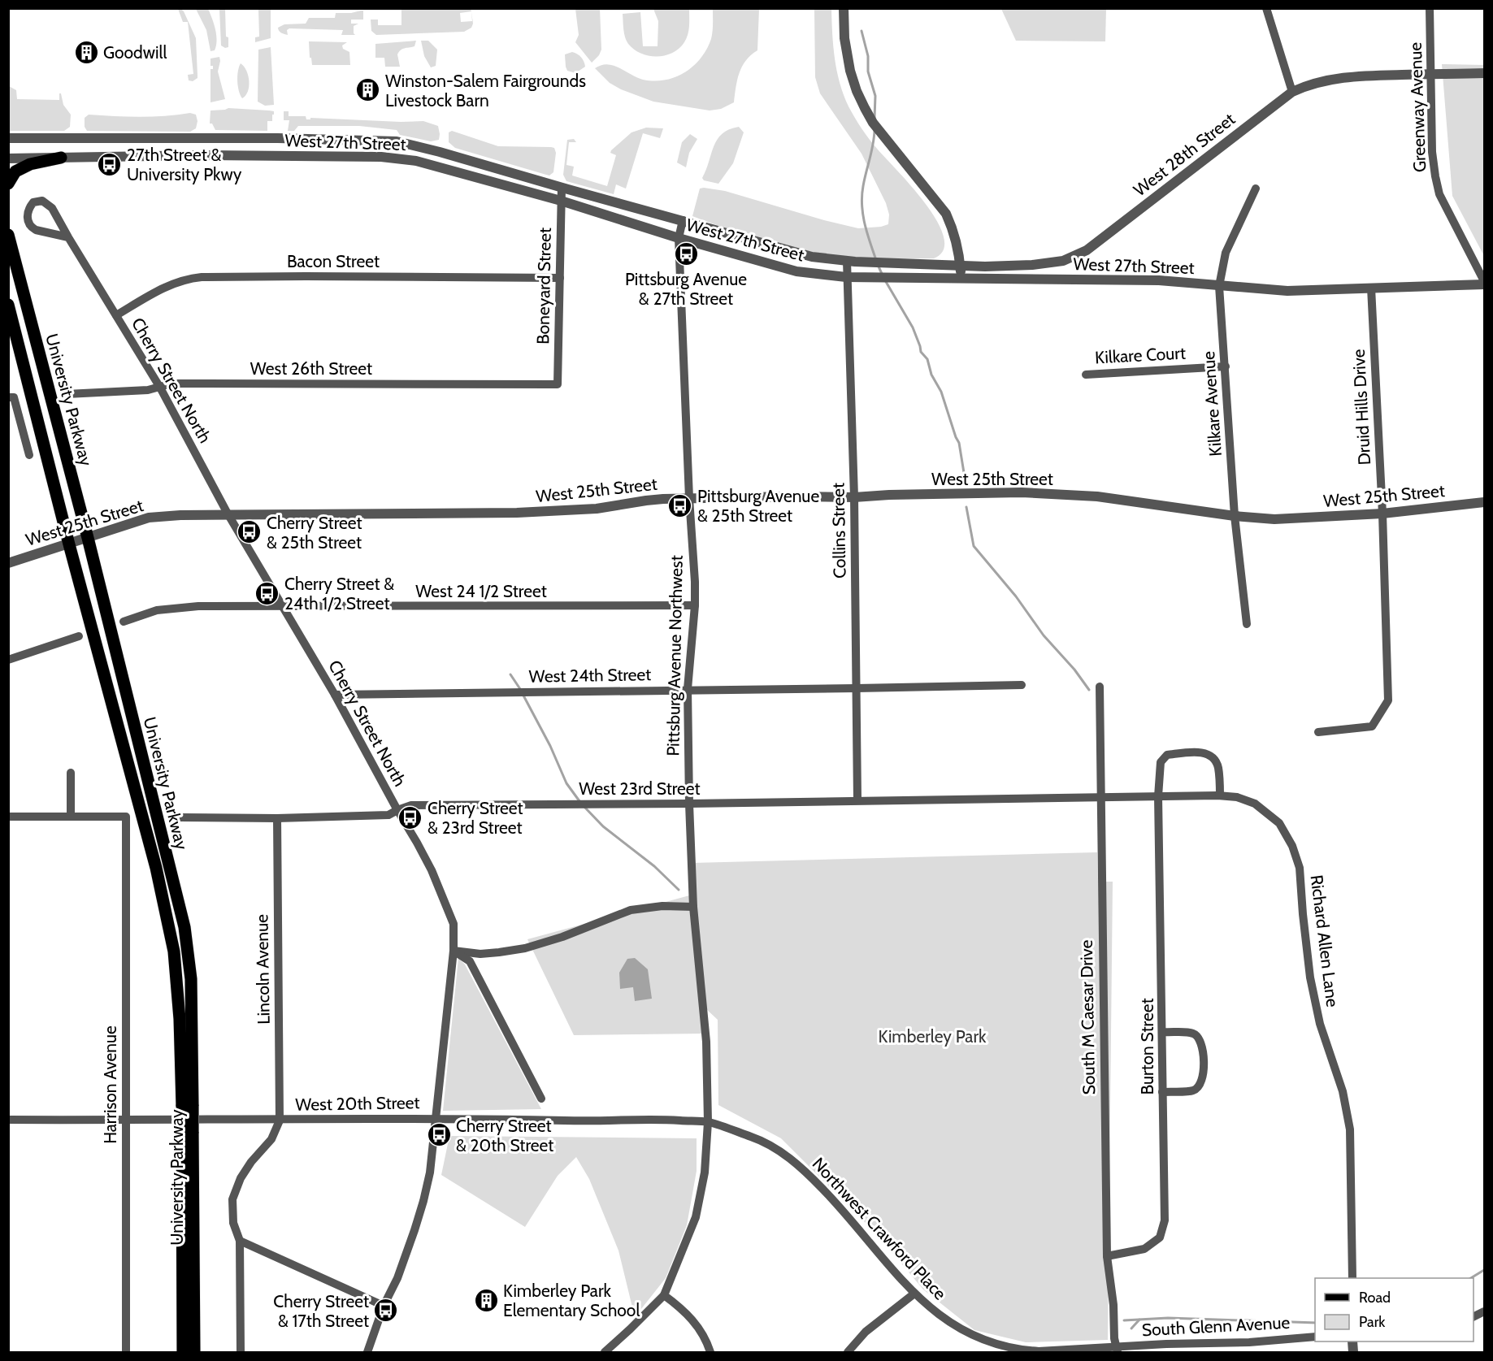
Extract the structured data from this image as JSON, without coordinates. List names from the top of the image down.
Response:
{
  "streets": {
    "main road": ["University Parkway"],
    "street": [
      "Greenway Avenue",
      "West 27th Street",
      "West 28th Street",
      "Bacon Street",
      "Boneyard Street",
      "Kilkare Court",
      "West 26th Street",
      "Cherry Street North",
      "Kilkare Avenue",
      "Druid Hills Drive",
      "West 25th Street",
      "Collins Street",
      "West 24 1/2 Street",
      "Pittsburg Avenue Northwest",
      "West 24th Street",
      "West 23rd Street",
      "Richard Allen Lane",
      "Lincoln Avenue",
      "South M Caesar Drive",
      "Burton Street",
      "Harrison Avenue",
      "West 20th Street",
      "Northwest Crawford Place",
      "South Glenn Avenue"
    ]
  },
  "crossings": [
    ["Greenway Avenue", "West 27th Street"],
    ["Greenway Avenue", "West 28th Street"],
    ["West 27th Street", "West 28th Street"],
    ["West 27th Street", "Boneyard Street"],
    ["West 27th Street", "Kilkare Avenue"],
    ["West 27th Street", "Druid Hills Drive"],
    ["West 27th Street", "Collins Street"],
    ["West 27th Street", "Pittsburg Avenue Northwest"],
    ["Bacon Street", "Boneyard Street"],
    ["Bacon Street", "Cherry Street North"],
    ["Boneyard Street", "West 26th Street"],
    ["Kilkare Court", "Kilkare Avenue"],
    ["West 26th Street", "Cherry Street North"],
    ["Cherry Street North", "West 25th Street"],
    ["Cherry Street North", "West 24 1/2 Street"],
    ["Cherry Street North", "West 24th Street"],
    ["Cherry Street North", "West 23rd Street"],
    ["Cherry Street North", "West 20th Street"],
    ["University Parkway", "West 25th Street"],
    ["Kilkare Avenue", "West 25th Street"],
    ["Druid Hills Drive", "West 25th Street"],
    ["West 25th Street", "Collins Street"],
    ["West 25th Street", "Pittsburg Avenue Northwest"],
    ["Collins Street", "West 24th Street"],
    ["Collins Street", "West 23rd Street"],
    ["West 24 1/2 Street", "Pittsburg Avenue Northwest"],
    ["Pittsburg Avenue Northwest", "West 24th Street"],
    ["Pittsburg Avenue Northwest", "West 23rd Street"],
    ["Pittsburg Avenue Northwest", "West 20th Street"],
    ["Pittsburg Avenue Northwest", "Northwest Crawford Place"],
    ["West 23rd Street", "Richard Allen Lane"],
    ["West 23rd Street", "Lincoln Avenue"],
    ["West 23rd Street", "South M Caesar Drive"],
    ["Richard Allen Lane", "South M Caesar Drive"],
    ["Richard Allen Lane", "Burton Street"],
    ["Lincoln Avenue", "West 20th Street"],
    ["South M Caesar Drive", "Burton Street"],
    ["South M Caesar Drive", "Northwest Crawford Place"],
    ["South M Caesar Drive", "South Glenn Avenue"],
    ["Harrison Avenue", "West 20th Street"],
    ["West 20th Street", "Northwest Crawford Place"],
    ["Northwest Crawford Place", "South Glenn Avenue"]
  ],
  "parks": ["Kimberley Park"],
  "places": {
    "building": ["Goodwill", "Winston-Salem Fairgrounds Livestock Barn", "Kimberley Park Elementary School"],
    "bus stop": [
      "27th Street & University Pkwy",
      "Pittsburg Avenue & 27th Street",
      "Pittsburg Avenue & 25th Street",
      "Cherry Street & 25th Street",
      "Cherry Street & 24th 1/2 Street",
      "Cherry Street & 23rd Street",
      "Cherry Street & 20th Street",
      "Cherry Street & 17th Street"
    ]
  },
  "legend": ["Road", "Park"]
}
